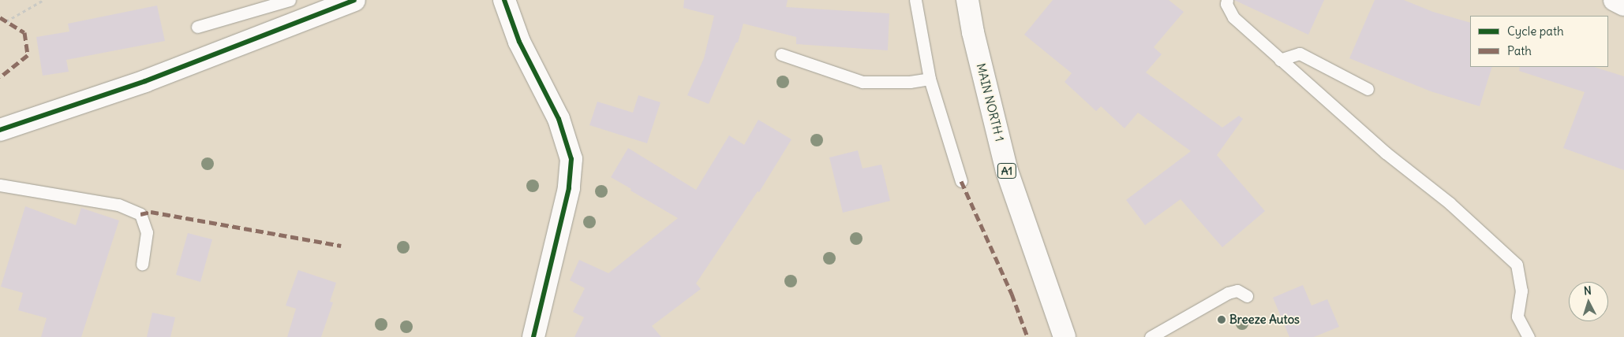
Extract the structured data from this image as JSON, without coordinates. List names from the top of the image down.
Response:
{
  "streets": {
    "street": ["MAIN NORTH 1", "A1"]
  },
  "places": ["Breeze Autos"],
  "legend": ["Cycle path", "Path"],
  "north": "top"
}
